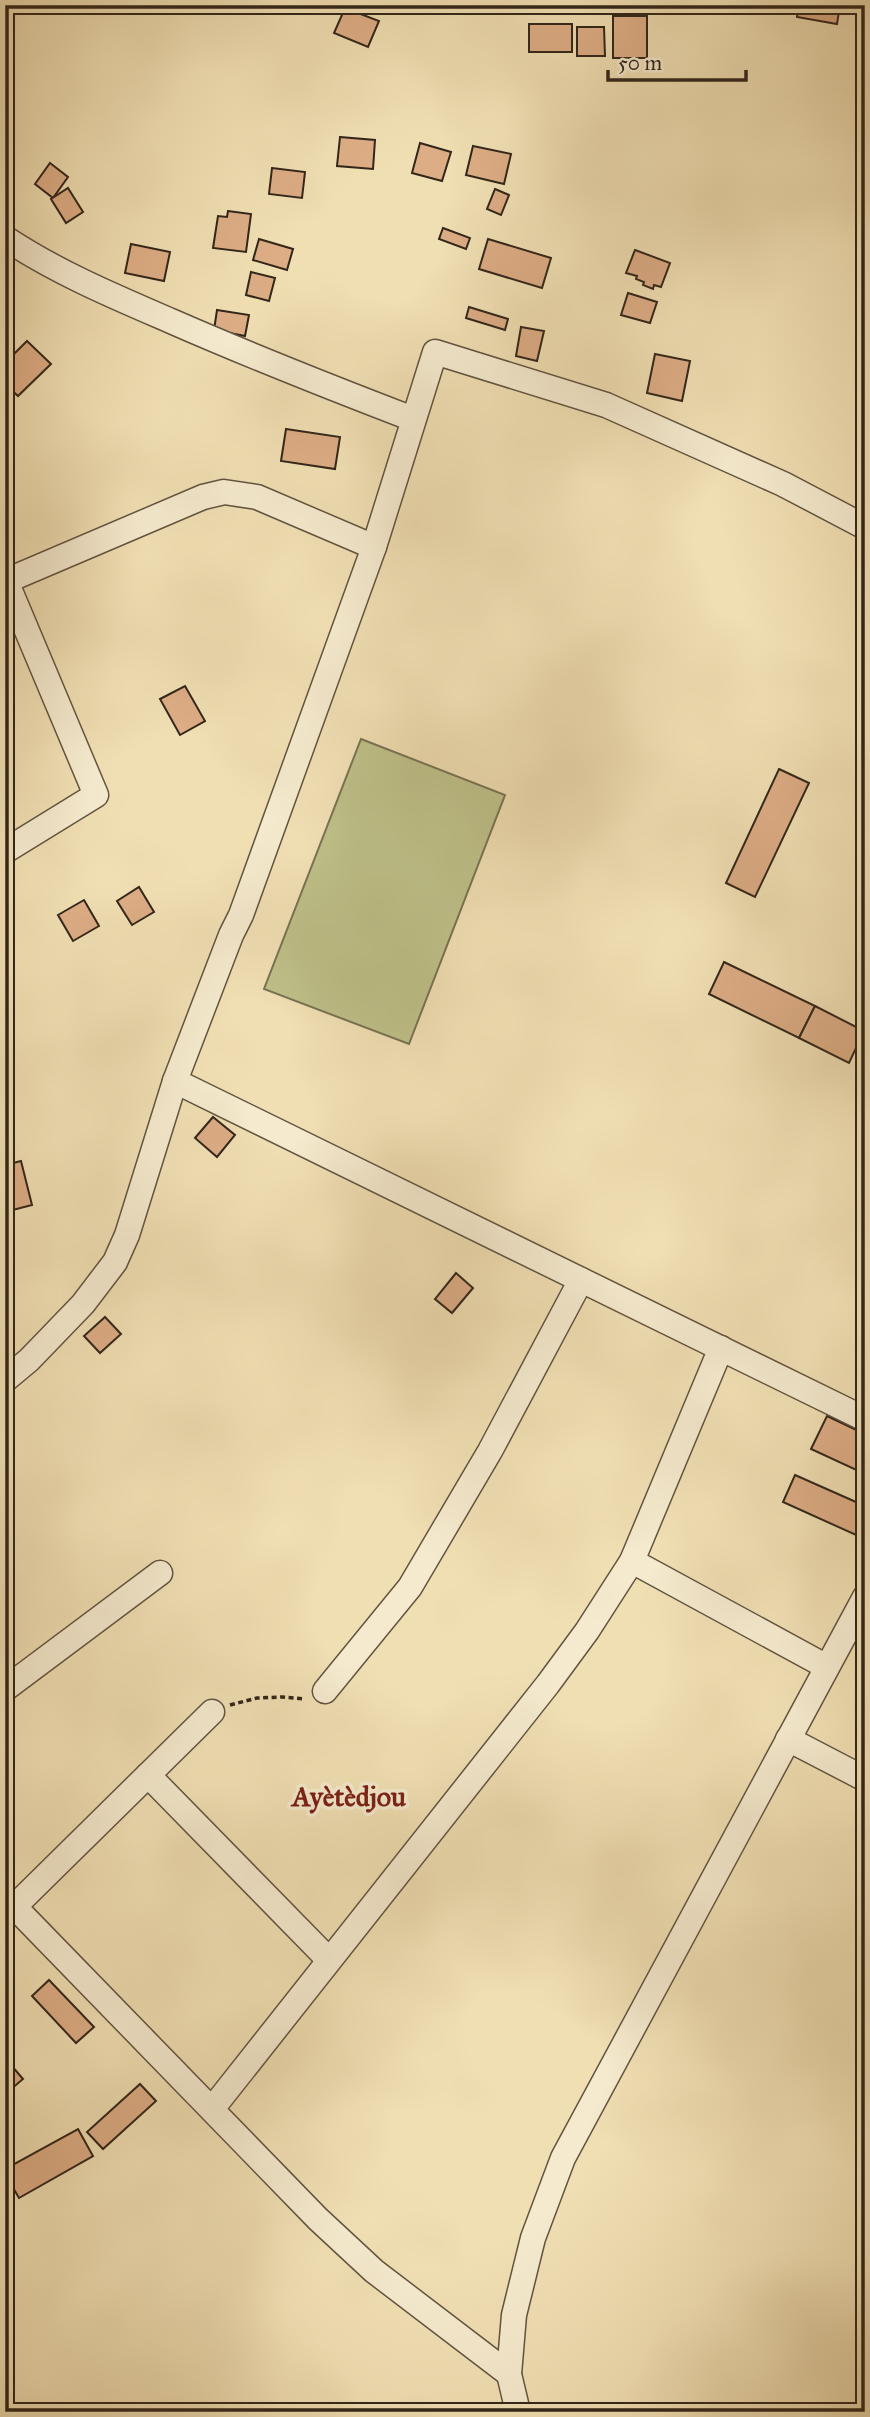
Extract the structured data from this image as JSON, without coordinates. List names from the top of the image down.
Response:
{
  "districts": ["Ayètèdjou"],
  "scale_bar": "50 m"
}
